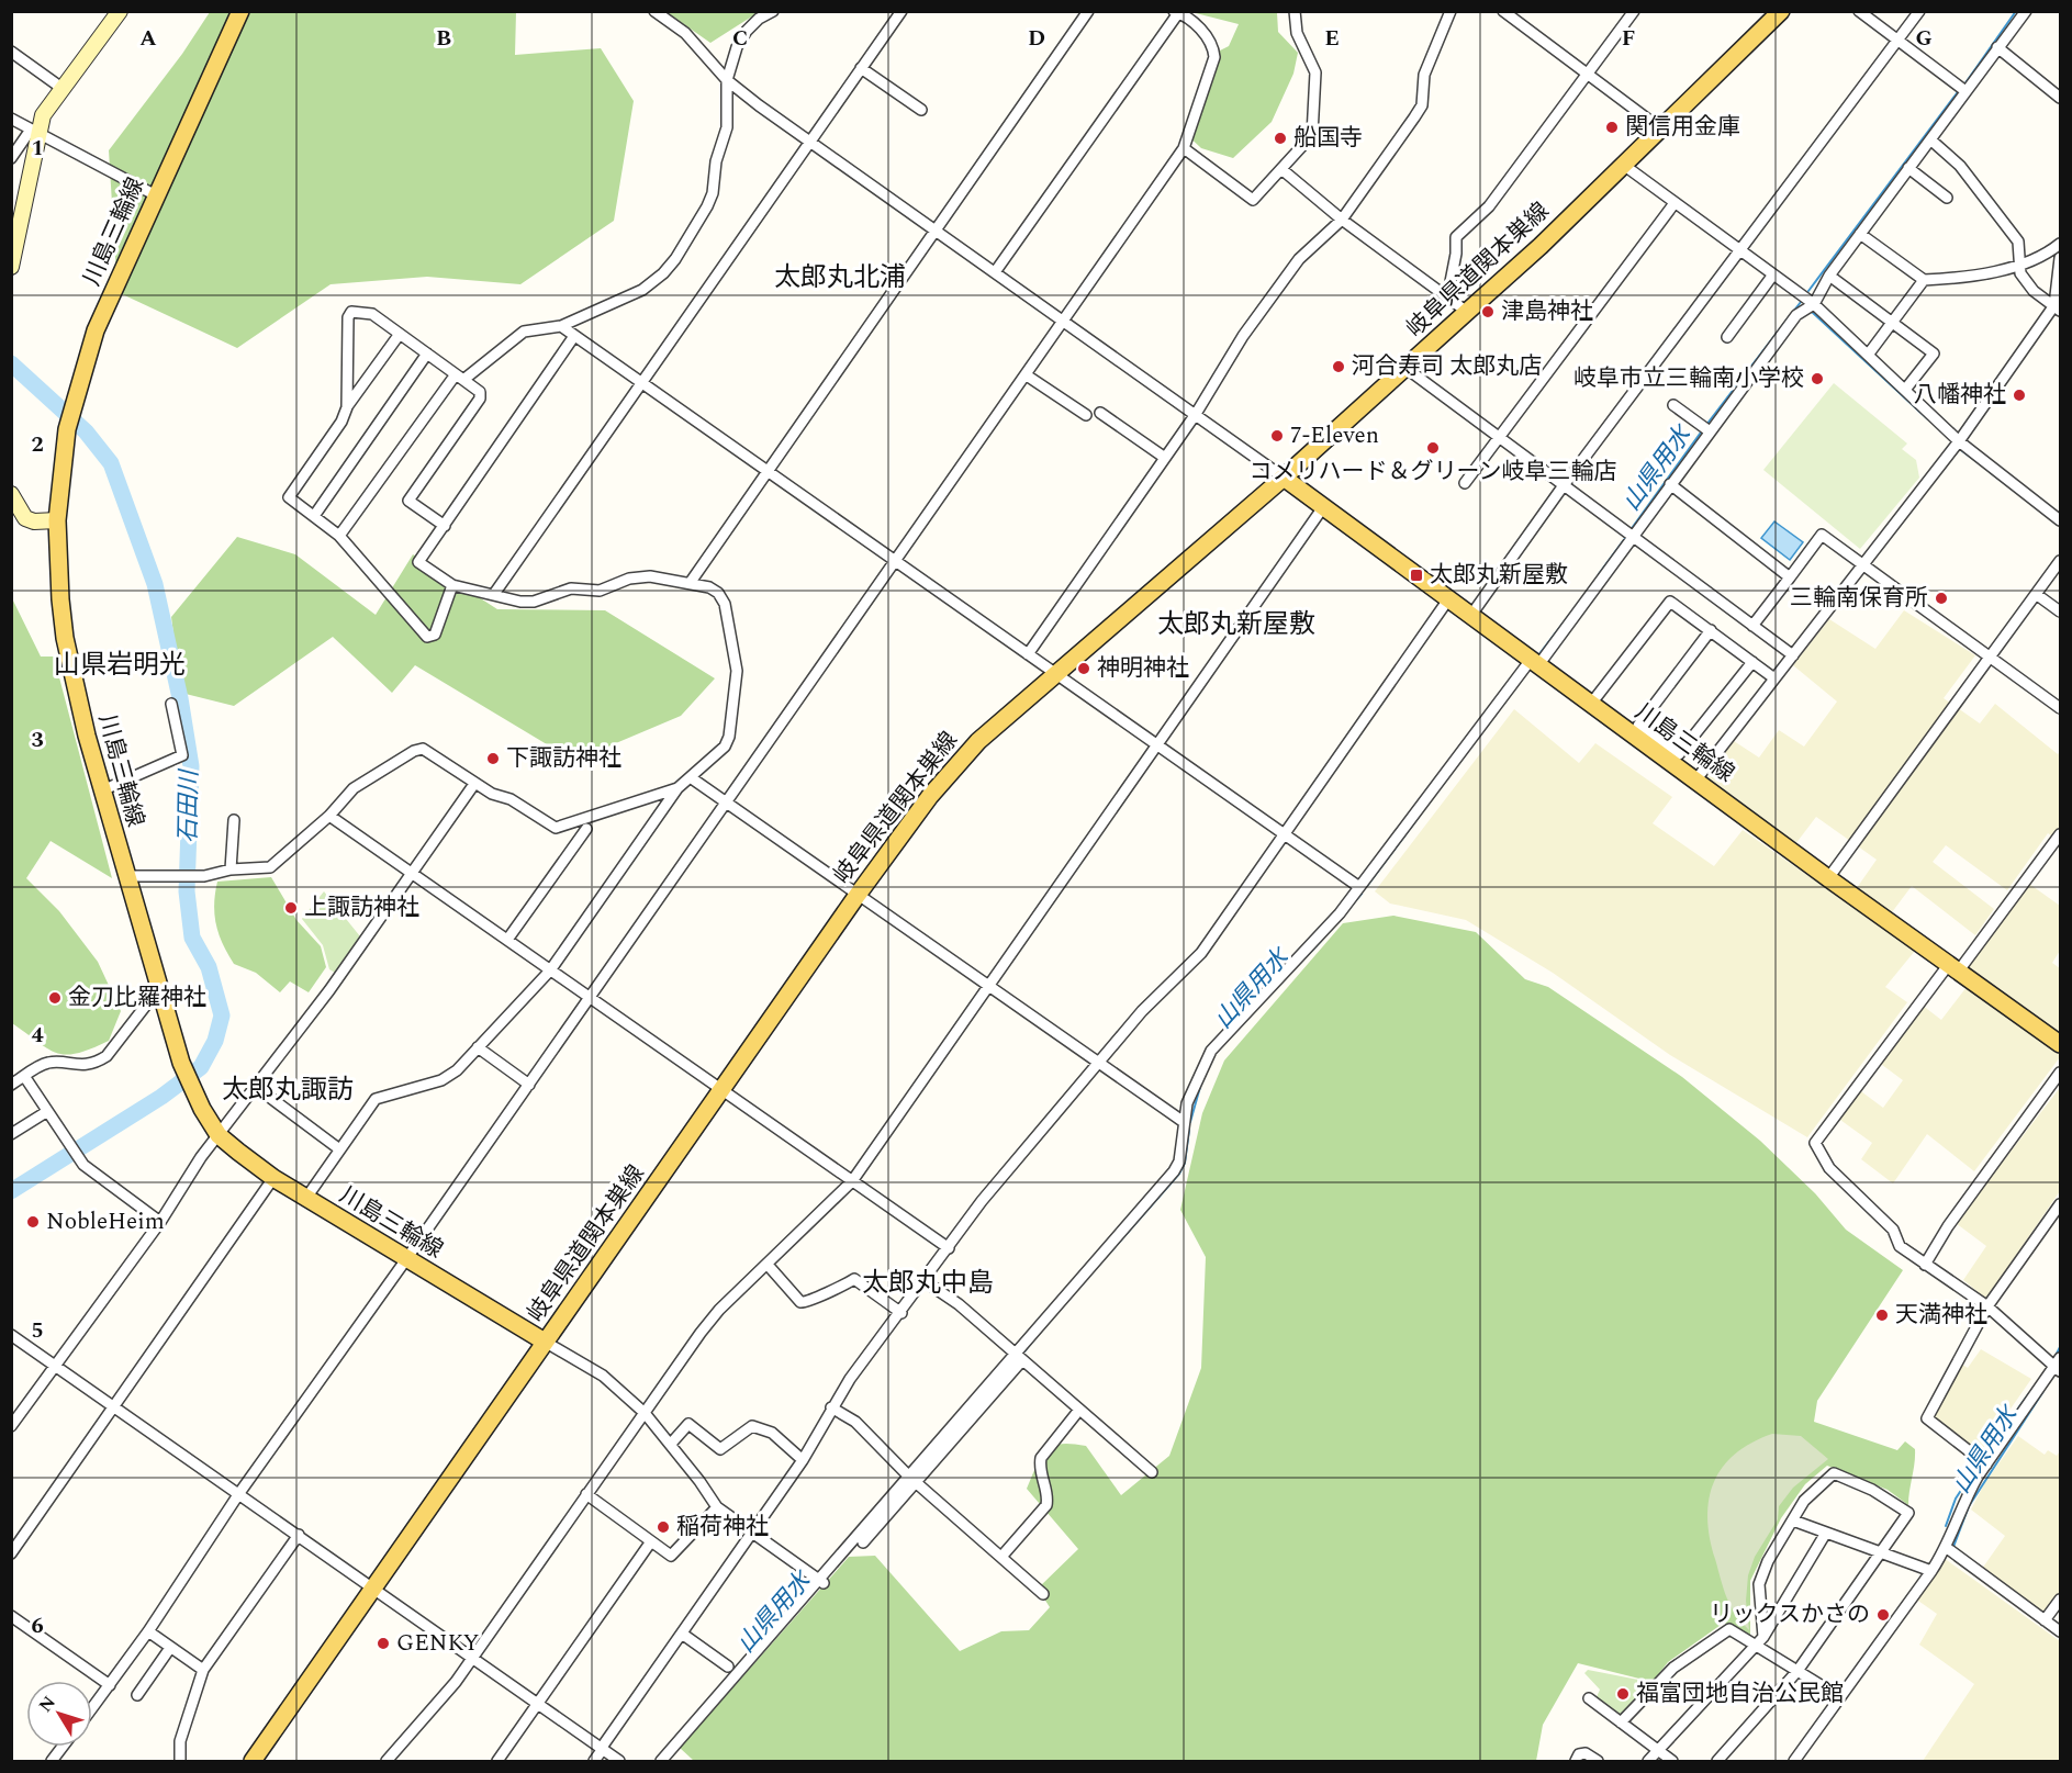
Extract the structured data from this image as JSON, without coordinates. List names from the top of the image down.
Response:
{
  "streets": {
    "main road": ["川島三輪線", "岐阜県道関本巣線"]
  },
  "crossings": [
    ["川島三輪線", "岐阜県道関本巣線"]
  ],
  "districts": [
    "太郎丸北浦",
    "太郎丸新屋敷",
    "山県岩明光",
    "太郎丸諏訪",
    "太郎丸中島"
  ],
  "water": ["山県用水", "石田川"],
  "places": {
    "other": [
      "関信用金庫",
      "船国寺",
      "津島神社",
      "河合寿司 太郎丸店",
      "岐阜市立三輪南小学校",
      "八幡神社",
      "7-Eleven",
      "コメリハード＆グリーン岐阜三輪店",
      "三輪南保育所",
      "神明神社",
      "下諏訪神社",
      "上諏訪神社",
      "金刀比羅神社",
      "NobleHeim",
      "天満神社",
      "稲荷神社",
      "リックスかさの",
      "GENKY",
      "福富団地自治公民館"
    ],
    "transit": ["太郎丸新屋敷"]
  },
  "north": "top left",
  "grid": {
    "columns": [
      "A",
      "B",
      "C",
      "D",
      "E",
      "F",
      "G"
    ],
    "rows": [
      "1",
      "2",
      "3",
      "4",
      "5",
      "6"
    ]
  }
}
